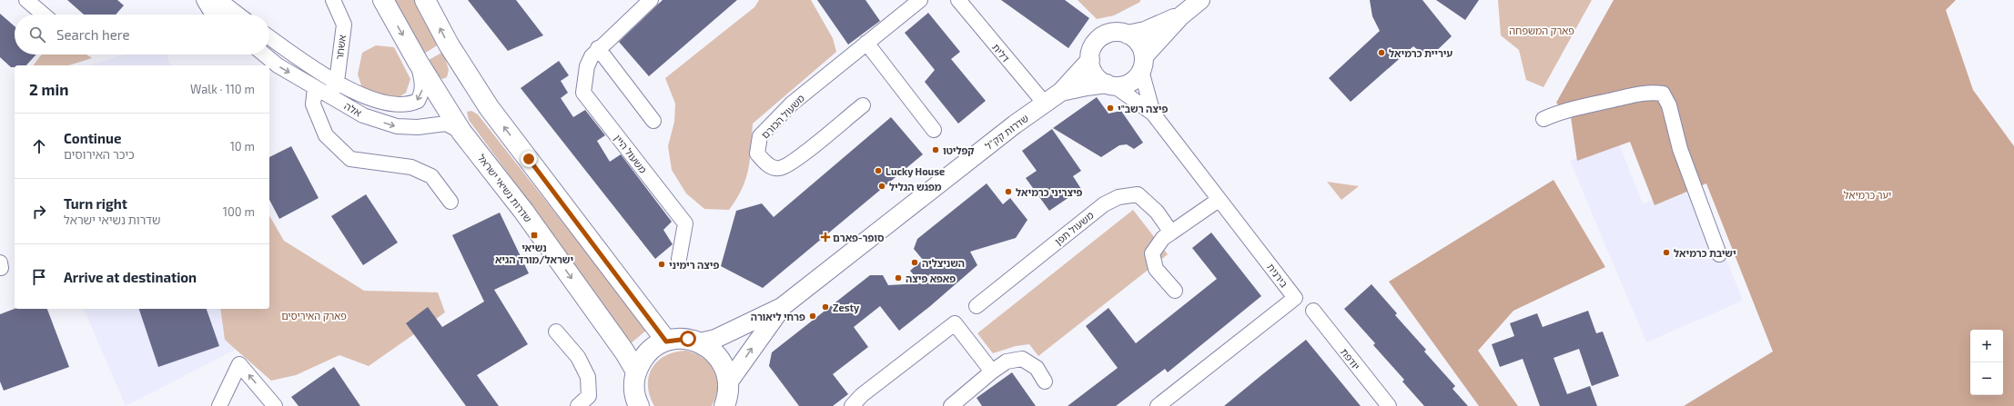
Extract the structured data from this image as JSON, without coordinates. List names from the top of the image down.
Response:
{
  "streets": {
    "main road": ["שדרות נשיאי ישראל"],
    "street": [
      "אשחר",
      "דלית",
      "אלה",
      "משעול הכורם",
      "שדרות קק\"ל",
      "משעול היין",
      "משעול תפן",
      "בירנית",
      "יודפת"
    ]
  },
  "crossings": [
    ["אשחר", "אלה"],
    ["דלית", "שדרות קק\"ל"],
    ["אלה", "שדרות נשיאי ישראל"]
  ],
  "parks": ["פארק המשפחה", "יער כרמיאל", "פארק האיריסים"],
  "places": {
    "other": [
      "עיריית כרמיאל",
      "פיצה רשב\"י",
      "קפליטו",
      "Lucky House",
      "מפגש הגליל",
      "פיצריני כרמיאל",
      "ישיבת כרמיאל",
      "השניצליה",
      "פיצה רימיני",
      "פאפא פיצה",
      "Zesty",
      "פרחי ליאורה"
    ],
    "transit": ["נשיאי ישראל/מורד הגיא"],
    "health": ["סופר-פארם"]
  },
  "page": {
    "search": "Search here",
    "heading": ["2 min", "Walk · 110 m"],
    "list": [
      ["Continue", "כיכר האירוסים", "10 m"],
      ["Turn right", "שדרות נשיאי ישראל", "100 m"],
      "Arrive at destination"
    ],
    "map_buttons": ["+", "−"]
  }
}
